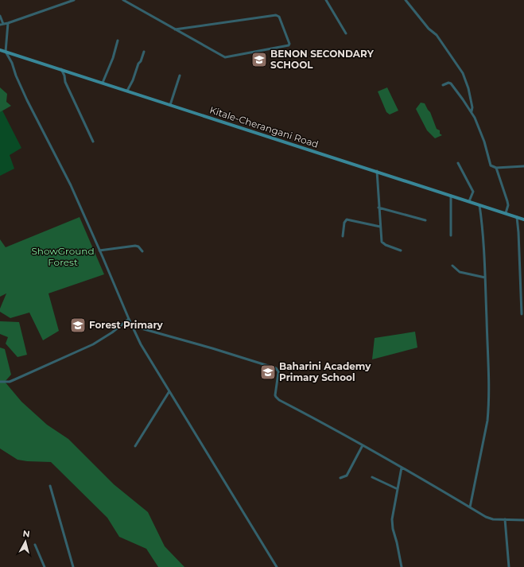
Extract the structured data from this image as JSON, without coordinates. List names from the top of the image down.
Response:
{
  "streets": {
    "main road": ["Kitale-Cherangani Road"]
  },
  "parks": ["ShowGround Forest"],
  "places": {
    "school or university": ["BENON SECONDARY SCHOOL", "Forest Primary", "Baharini Academy Primary School"]
  },
  "north": "top"
}
